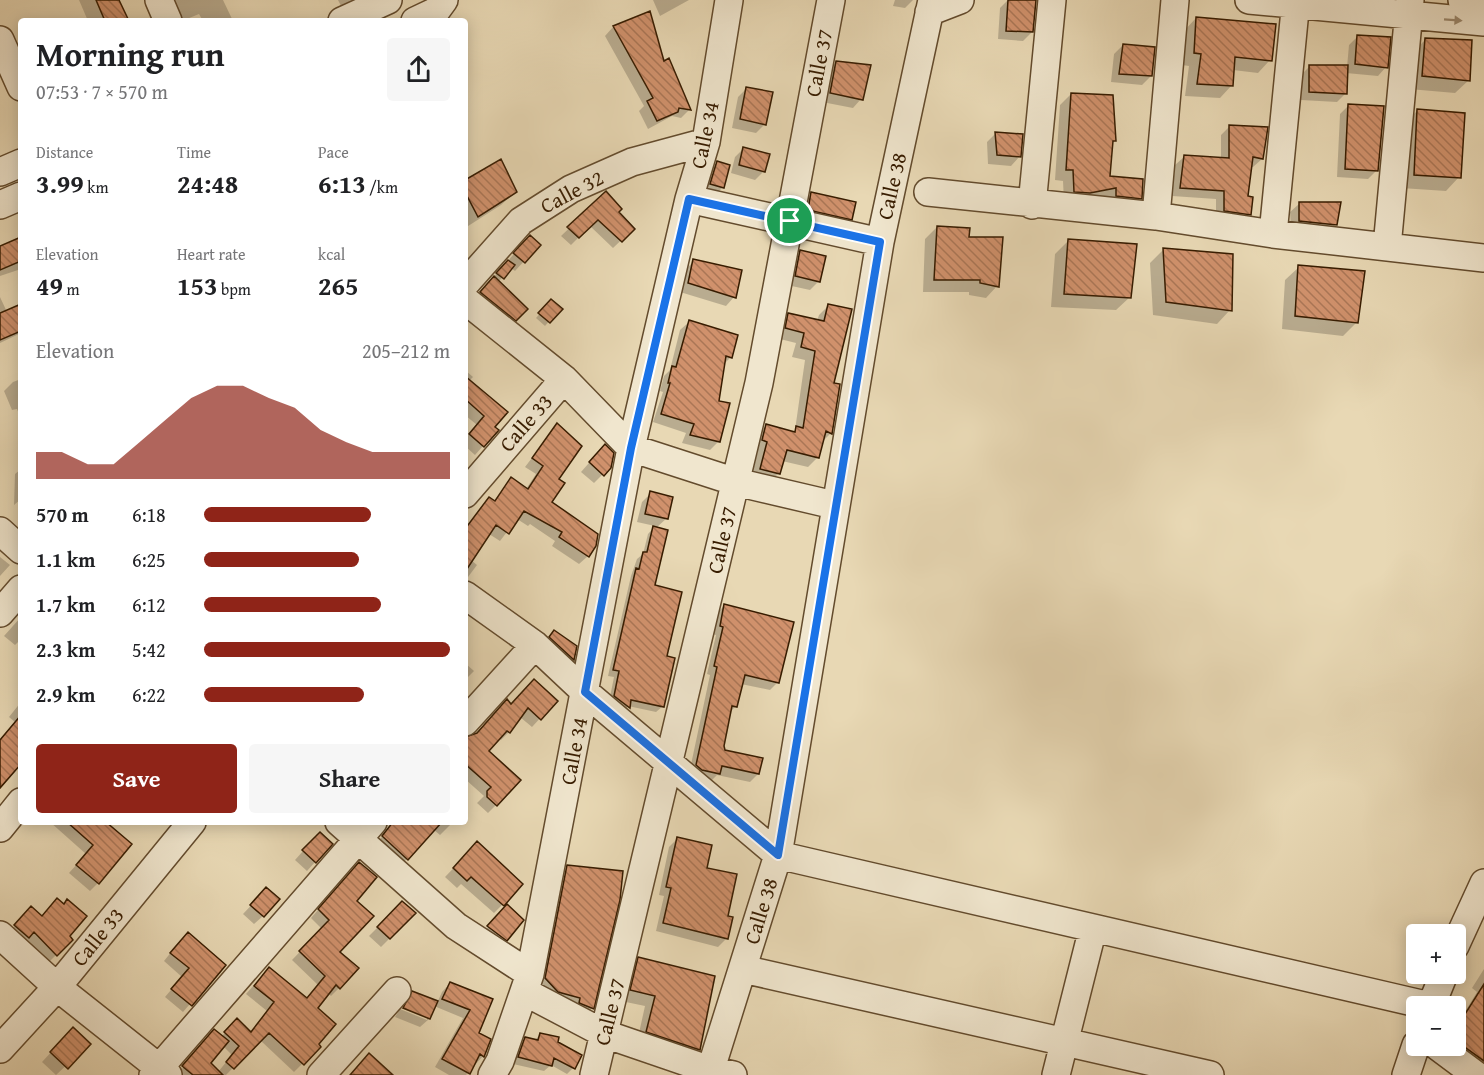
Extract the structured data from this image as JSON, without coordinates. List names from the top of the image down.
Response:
{
  "streets": {
    "street": [
      "Calle 37",
      "Calle 34",
      "Calle 38",
      "Calle 32",
      "Calle 33"
    ]
  },
  "crossings": [
    ["Calle 34", "Calle 32"]
  ],
  "page": {
    "heading": ["Morning run", "07:53 · 7 × 570 m"],
    "stats": [
      ["Distance", "3.99 km"],
      ["Time", "24:48"],
      ["Pace", "6:13 /km"],
      ["Elevation", "49 m"],
      ["Heart rate", "153 bpm"],
      ["kcal", "265"]
    ],
    "chart": ["Elevation", "205–212 m"],
    "list": [
      {
        "name": "570 m",
        "note": "6:18"
      },
      {
        "name": "1.1 km",
        "note": "6:25"
      },
      {
        "name": "1.7 km",
        "note": "6:12"
      },
      {
        "name": "2.3 km",
        "note": "5:42"
      },
      {
        "name": "2.9 km",
        "note": "6:22"
      }
    ],
    "buttons": ["Save", "Share"],
    "map_buttons": ["+", "−"]
  }
}
